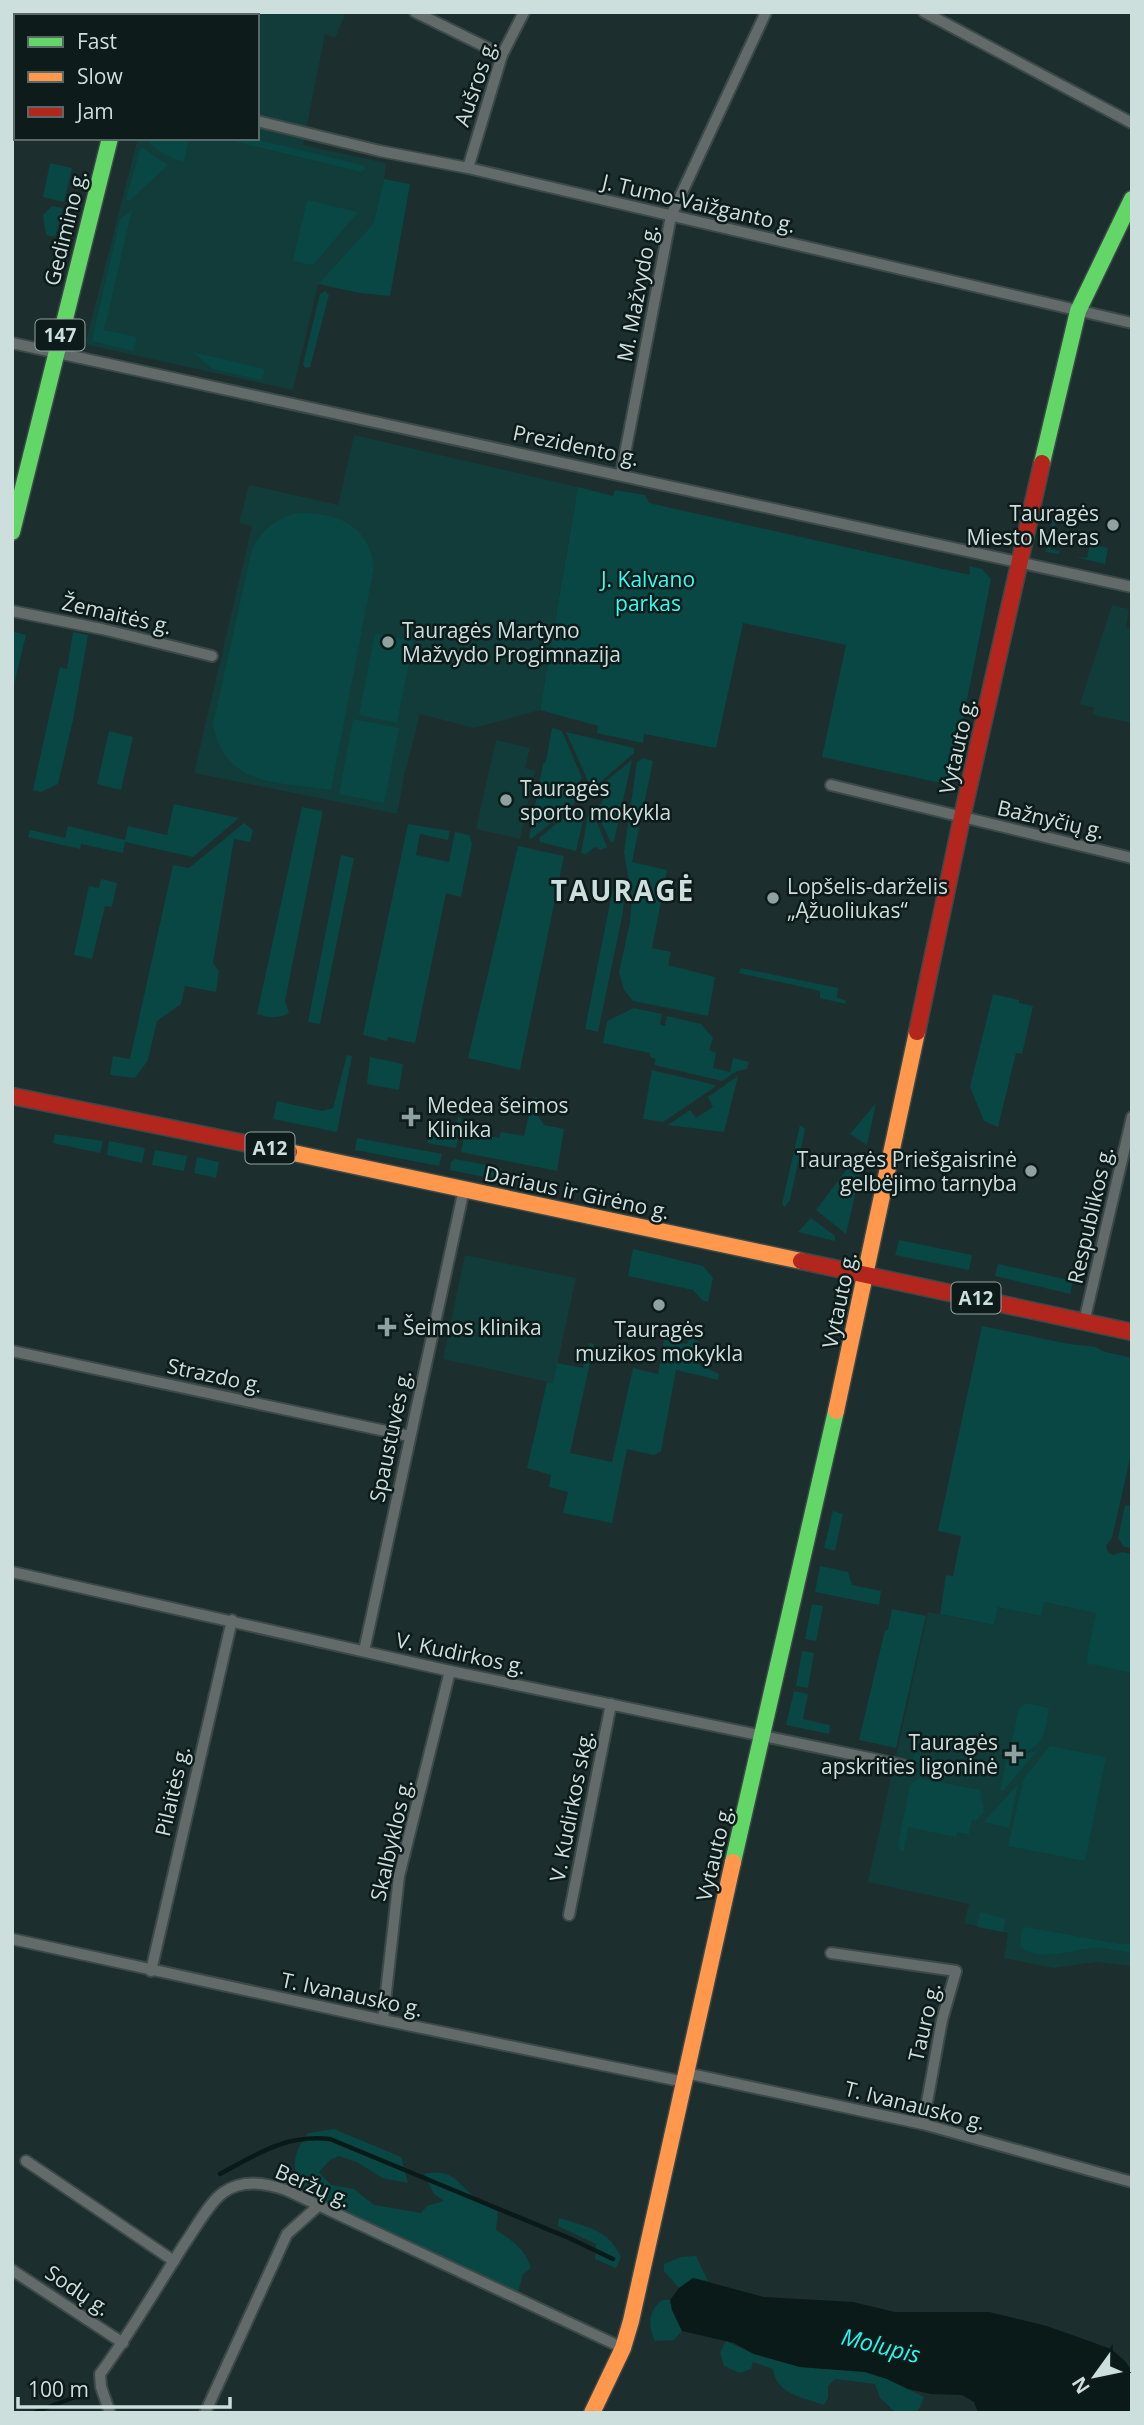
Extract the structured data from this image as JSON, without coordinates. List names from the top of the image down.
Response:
{
  "streets": {
    "main road": [
      "Gedimino g.",
      "147",
      "Vytauto g.",
      "A12",
      "Dariaus ir Girėno g."
    ],
    "street": [
      "Aušros g.",
      "J. Tumo-Vaižganto g.",
      "M. Mažvydo g.",
      "Prezidento g.",
      "Žemaitės g.",
      "Bažnyčių g.",
      "Respublikos g.",
      "Strazdo g.",
      "Spaustuvės g.",
      "V. Kudirkos g.",
      "Pilaitės g.",
      "V. Kudirkos skg.",
      "Skalbyklos g.",
      "T. Ivanausko g.",
      "Tauro g.",
      "Beržų g.",
      "Sodų g."
    ]
  },
  "crossings": [
    ["Aušros g.", "J. Tumo-Vaižganto g."],
    ["J. Tumo-Vaižganto g.", "M. Mažvydo g."],
    ["J. Tumo-Vaižganto g.", "Vytauto g."],
    ["Gedimino g.", "Prezidento g."],
    ["M. Mažvydo g.", "Prezidento g."],
    ["Prezidento g.", "Vytauto g."],
    ["Vytauto g.", "Bažnyčių g."],
    ["Vytauto g.", "Dariaus ir Girėno g."],
    ["Vytauto g.", "V. Kudirkos g."],
    ["Vytauto g.", "T. Ivanausko g."],
    ["Vytauto g.", "Beržų g."],
    ["Dariaus ir Girėno g.", "Respublikos g."],
    ["Dariaus ir Girėno g.", "Spaustuvės g."],
    ["Strazdo g.", "Spaustuvės g."],
    ["Spaustuvės g.", "V. Kudirkos g."],
    ["V. Kudirkos g.", "Pilaitės g."],
    ["V. Kudirkos g.", "V. Kudirkos skg."],
    ["V. Kudirkos g.", "Skalbyklos g."],
    ["Pilaitės g.", "T. Ivanausko g."],
    ["Skalbyklos g.", "T. Ivanausko g."],
    ["T. Ivanausko g.", "Tauro g."],
    ["Beržų g.", "Sodų g."]
  ],
  "districts": ["TAURAGĖ"],
  "water": ["Molupis"],
  "parks": ["J. Kalvano parkas"],
  "places": {
    "other": [
      "Tauragės Miesto Meras",
      "Tauragės Martyno Mažvydo Progimnazija",
      "Tauragės sporto mokykla",
      "Lopšelis-darželis „Ąžuoliukas“",
      "Tauragės Priešgaisrinė gelbėjimo tarnyba",
      "Tauragės muzikos mokykla"
    ],
    "health": ["Medea šeimos Klinika", "Šeimos klinika", "Tauragės apskrities ligoninė"]
  },
  "legend": ["Fast", "Slow", "Jam"],
  "scale_bar": "100 m",
  "north": "bottom left"
}
